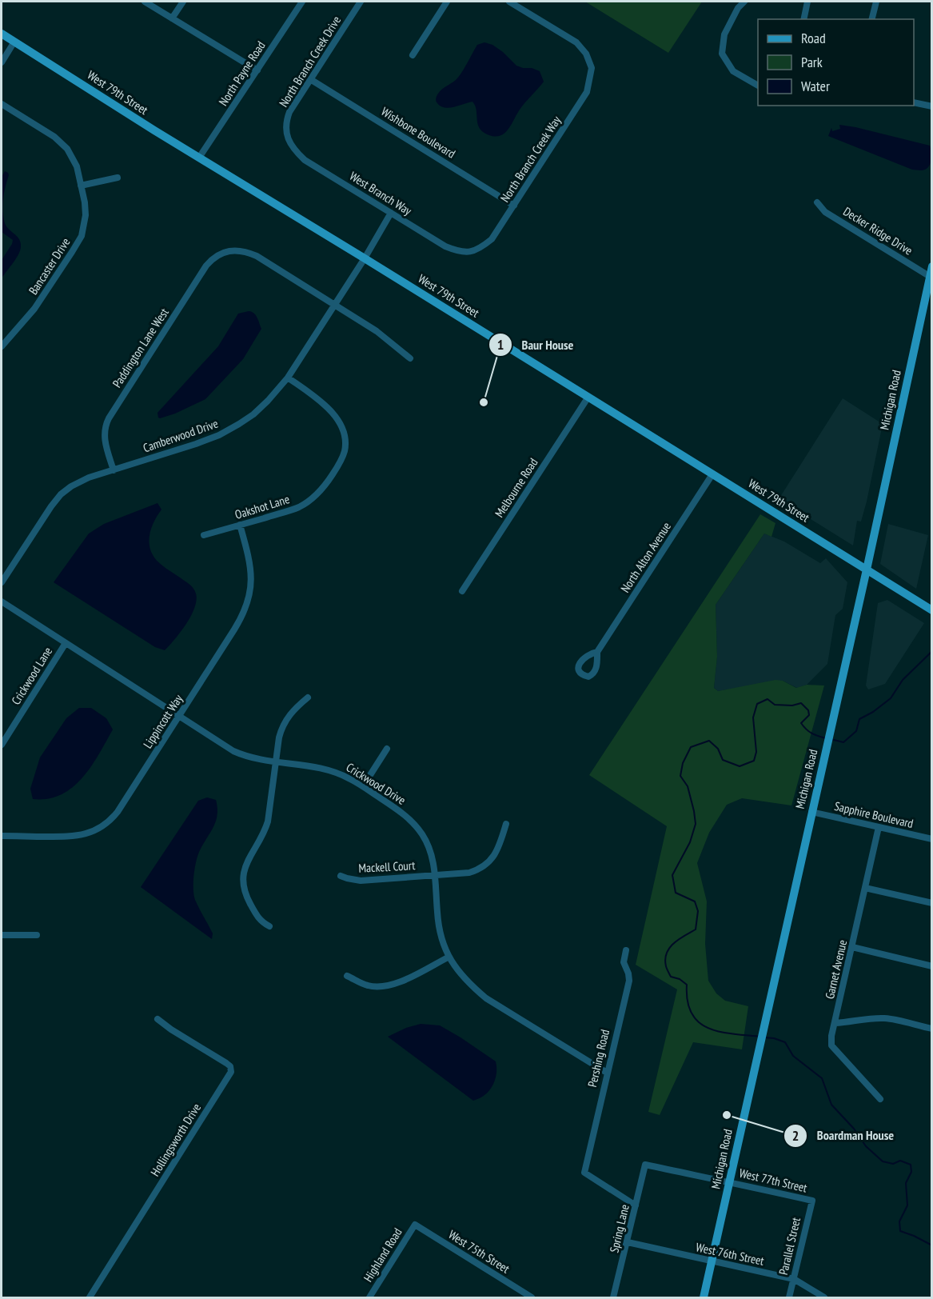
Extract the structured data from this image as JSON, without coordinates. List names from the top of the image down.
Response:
{
  "streets": {
    "main road": ["West 79th Street", "Michigan Road"],
    "street": [
      "North Branch Creek Drive",
      "North Payne Road",
      "Wishbone Boulevard",
      "North Branch Creek Way",
      "West Branch Way",
      "Decker Ridge Drive",
      "Bancaster Drive",
      "Paddington Lane West",
      "Camberwood Drive",
      "Melbourne Road",
      "Oakshot Lane",
      "North Alton Avenue",
      "Crickwood Lane",
      "Lippincott Way",
      "Crickwood Drive",
      "Sapphire Boulevard",
      "Mackell Court",
      "Garnet Avenue",
      "Pershing Road",
      "Hollingsworth Drive",
      "West 77th Street",
      "Spring Lane",
      "Parallel Street",
      "West 75th Street",
      "West 76th Street",
      "Highland Road"
    ]
  },
  "crossings": [
    ["North Branch Creek Drive", "Wishbone Boulevard"],
    ["North Branch Creek Drive", "West Branch Way"],
    ["North Payne Road", "West 79th Street"],
    ["West 79th Street", "Michigan Road"],
    ["West 79th Street", "Camberwood Drive"],
    ["West 79th Street", "Melbourne Road"],
    ["West 79th Street", "North Alton Avenue"],
    ["Wishbone Boulevard", "North Branch Creek Way"],
    ["North Branch Creek Way", "West Branch Way"],
    ["West Branch Way", "Camberwood Drive"],
    ["Decker Ridge Drive", "Michigan Road"],
    ["Paddington Lane West", "Camberwood Drive"],
    ["Michigan Road", "Sapphire Boulevard"],
    ["Michigan Road", "West 77th Street"],
    ["Michigan Road", "West 76th Street"],
    ["Camberwood Drive", "Oakshot Lane"],
    ["Oakshot Lane", "Lippincott Way"],
    ["Crickwood Lane", "Crickwood Drive"],
    ["Lippincott Way", "Crickwood Drive"],
    ["Crickwood Drive", "Mackell Court"],
    ["Crickwood Drive", "Pershing Road"],
    ["Sapphire Boulevard", "Garnet Avenue"],
    ["Pershing Road", "Spring Lane"],
    ["West 77th Street", "Spring Lane"],
    ["West 77th Street", "Parallel Street"],
    ["Spring Lane", "West 76th Street"],
    ["Parallel Street", "West 76th Street"],
    ["West 75th Street", "Highland Road"]
  ],
  "places": ["Baur House", "Boardman House"],
  "legend": ["Road", "Park", "Water"]
}
